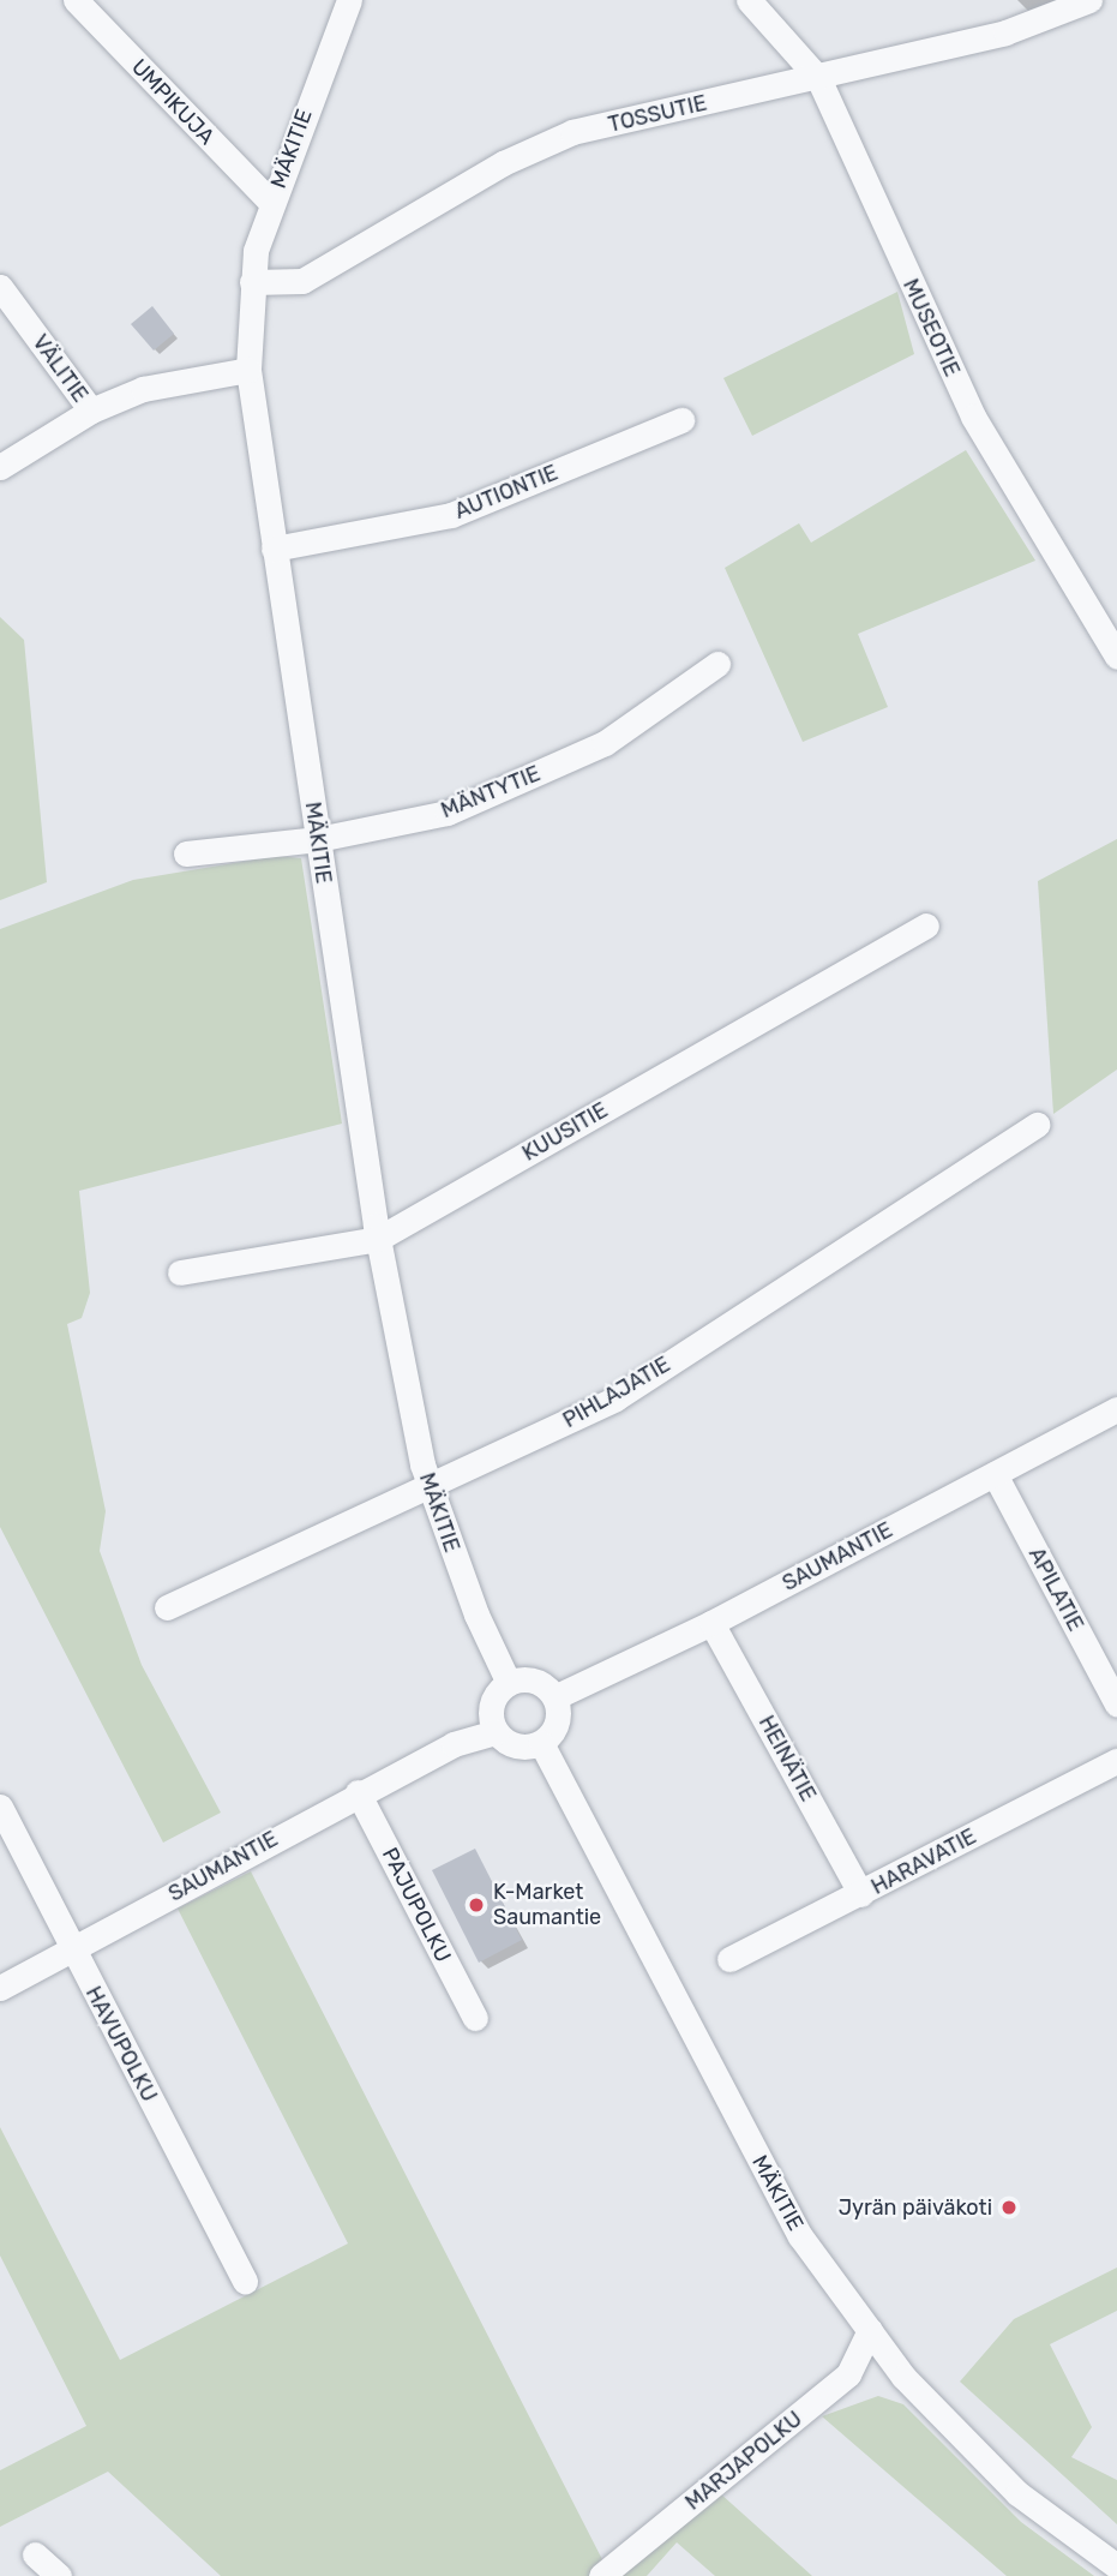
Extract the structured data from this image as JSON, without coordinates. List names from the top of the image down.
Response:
{
  "streets": {
    "street": [
      "UMPIKUJA",
      "TOSSUTIE",
      "MÄKITIE",
      "MUSEOTIE",
      "VÄLITIE",
      "AUTIONTIE",
      "MÄNTYTIE",
      "KUUSITIE",
      "PIHLAJATIE",
      "SAUMANTIE",
      "APILATIE",
      "HEINÄTIE",
      "HARAVATIE",
      "PAJUPOLKU",
      "HAVUPOLKU",
      "MARJAPOLKU"
    ]
  },
  "crossings": [
    ["UMPIKUJA", "MÄKITIE"],
    ["TOSSUTIE", "MÄKITIE"],
    ["TOSSUTIE", "MUSEOTIE"],
    ["MÄKITIE", "AUTIONTIE"],
    ["MÄKITIE", "MÄNTYTIE"],
    ["MÄKITIE", "KUUSITIE"],
    ["MÄKITIE", "PIHLAJATIE"],
    ["MÄKITIE", "SAUMANTIE"],
    ["MÄKITIE", "MARJAPOLKU"],
    ["SAUMANTIE", "APILATIE"],
    ["SAUMANTIE", "HEINÄTIE"],
    ["SAUMANTIE", "PAJUPOLKU"],
    ["SAUMANTIE", "HAVUPOLKU"],
    ["HEINÄTIE", "HARAVATIE"]
  ],
  "places": ["K-Market Saumantie", "Jyrän päiväkoti"]
}
